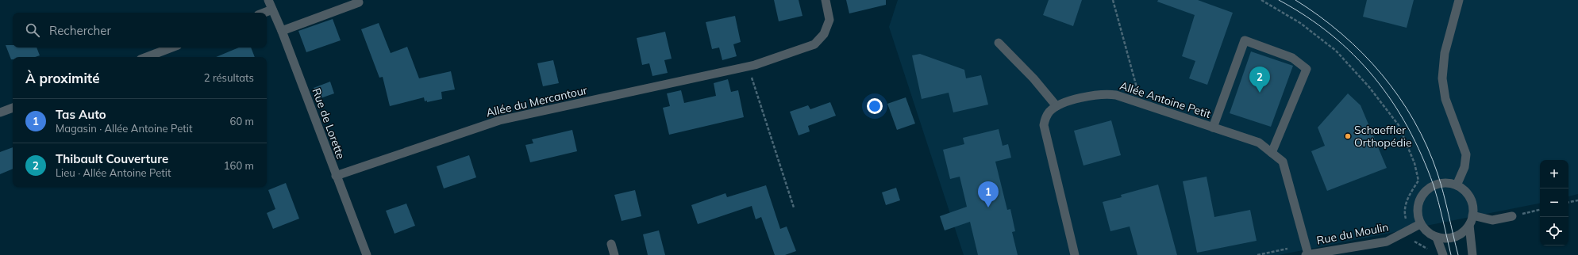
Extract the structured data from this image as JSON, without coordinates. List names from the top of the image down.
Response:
{
  "streets": {
    "street": [
      "Allée Antoine Petit",
      "Allée du Mercantour",
      "Rue de Lorette",
      "Rue du Moulin"
    ]
  },
  "crossings": [
    ["Allée Antoine Petit", "Rue du Moulin"],
    ["Allée du Mercantour", "Rue de Lorette"]
  ],
  "places": ["Schaeffler Orthopédie"],
  "page": {
    "search": "Rechercher",
    "heading": ["À proximité", "2 résultats"],
    "pins": ["2", "1"],
    "list": [
      {
        "mark": "1",
        "name": "Tas Auto",
        "note": "Magasin · Allée Antoine Petit",
        "value": "60 m"
      },
      {
        "mark": "2",
        "name": "Thibault Couverture",
        "note": "Lieu · Allée Antoine Petit",
        "value": "160 m"
      }
    ],
    "map_buttons": ["+", "−"]
  }
}
